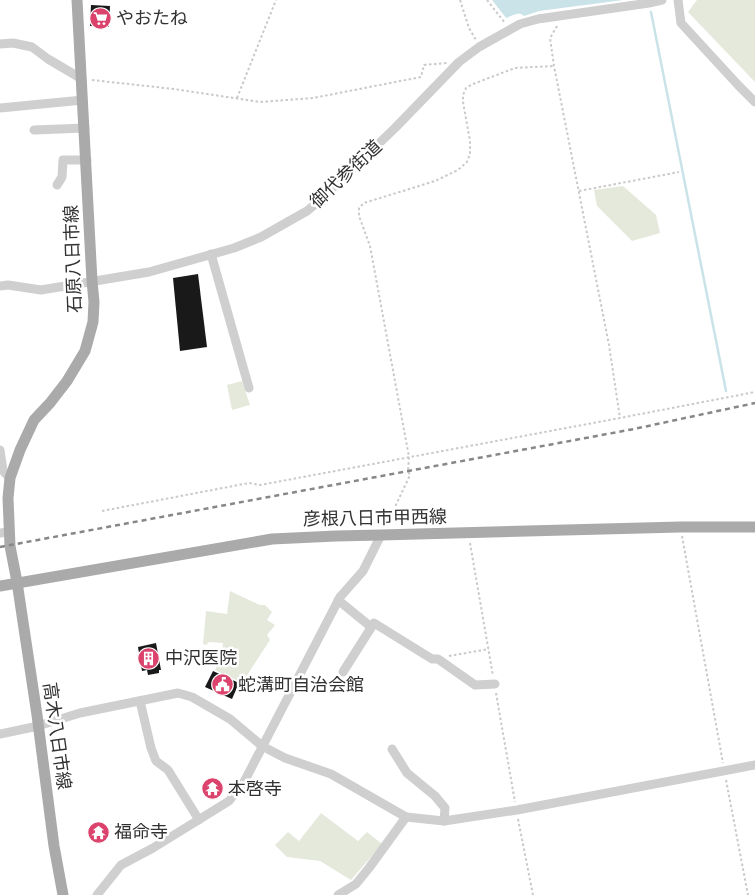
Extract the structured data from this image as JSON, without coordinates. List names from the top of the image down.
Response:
{
  "streets": {
    "main road": ["石原八日市線", "彦根八日市甲西線", "高木八日市線"],
    "street": ["御代参街道"]
  },
  "crossings": [
    ["御代参街道", "石原八日市線"],
    ["石原八日市線", "彦根八日市甲西線"],
    ["石原八日市線", "高木八日市線"],
    ["彦根八日市甲西線", "高木八日市線"]
  ],
  "places": {
    "supermarket": ["やおたね"],
    "building": ["中沢医院"],
    "public building": ["蛇溝町自治会館"],
    "temple": ["本啓寺", "福命寺"]
  }
}
